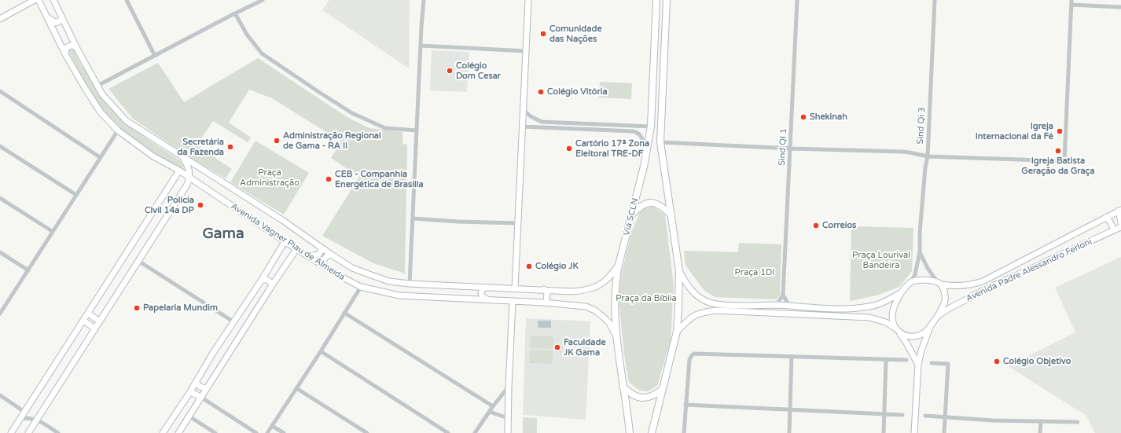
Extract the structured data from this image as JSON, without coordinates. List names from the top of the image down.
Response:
{
  "streets": {
    "main road": ["Via SCLN", "Avenida Vagner Piau de Almeida", "Avenida Padre Alessandro Ferloni"],
    "street": ["Sind Qi 3", "Sind QI 1"]
  },
  "crossings": [
    ["Sind Qi 3", "Avenida Padre Alessandro Ferloni"],
    ["Via SCLN", "Avenida Vagner Piau de Almeida"]
  ],
  "districts": ["Gama"],
  "parks": [
    "Praça Administração",
    "Praça Lourival Bandeira",
    "Praça 1DI",
    "Praça da Bíblia"
  ],
  "places": [
    "Comunidade das Nações",
    "Colégio Dom Cesar",
    "Colégio Vitória",
    "Shekinah",
    "Igreja Internacional da Fé",
    "Administração Regional de Gama - RA II",
    "Secretária da Fazenda",
    "Cartório 17ª Zona Eleitoral TRE-DF",
    "Igreja Batista Geração da Graça",
    "CEB - Companhia Energética de Brasília",
    "Polícia Civil 14a DP",
    "Correios",
    "Colégio JK",
    "Papelaria Mundim",
    "Faculdade JK Gama",
    "Colégio Objetivo"
  ]
}
